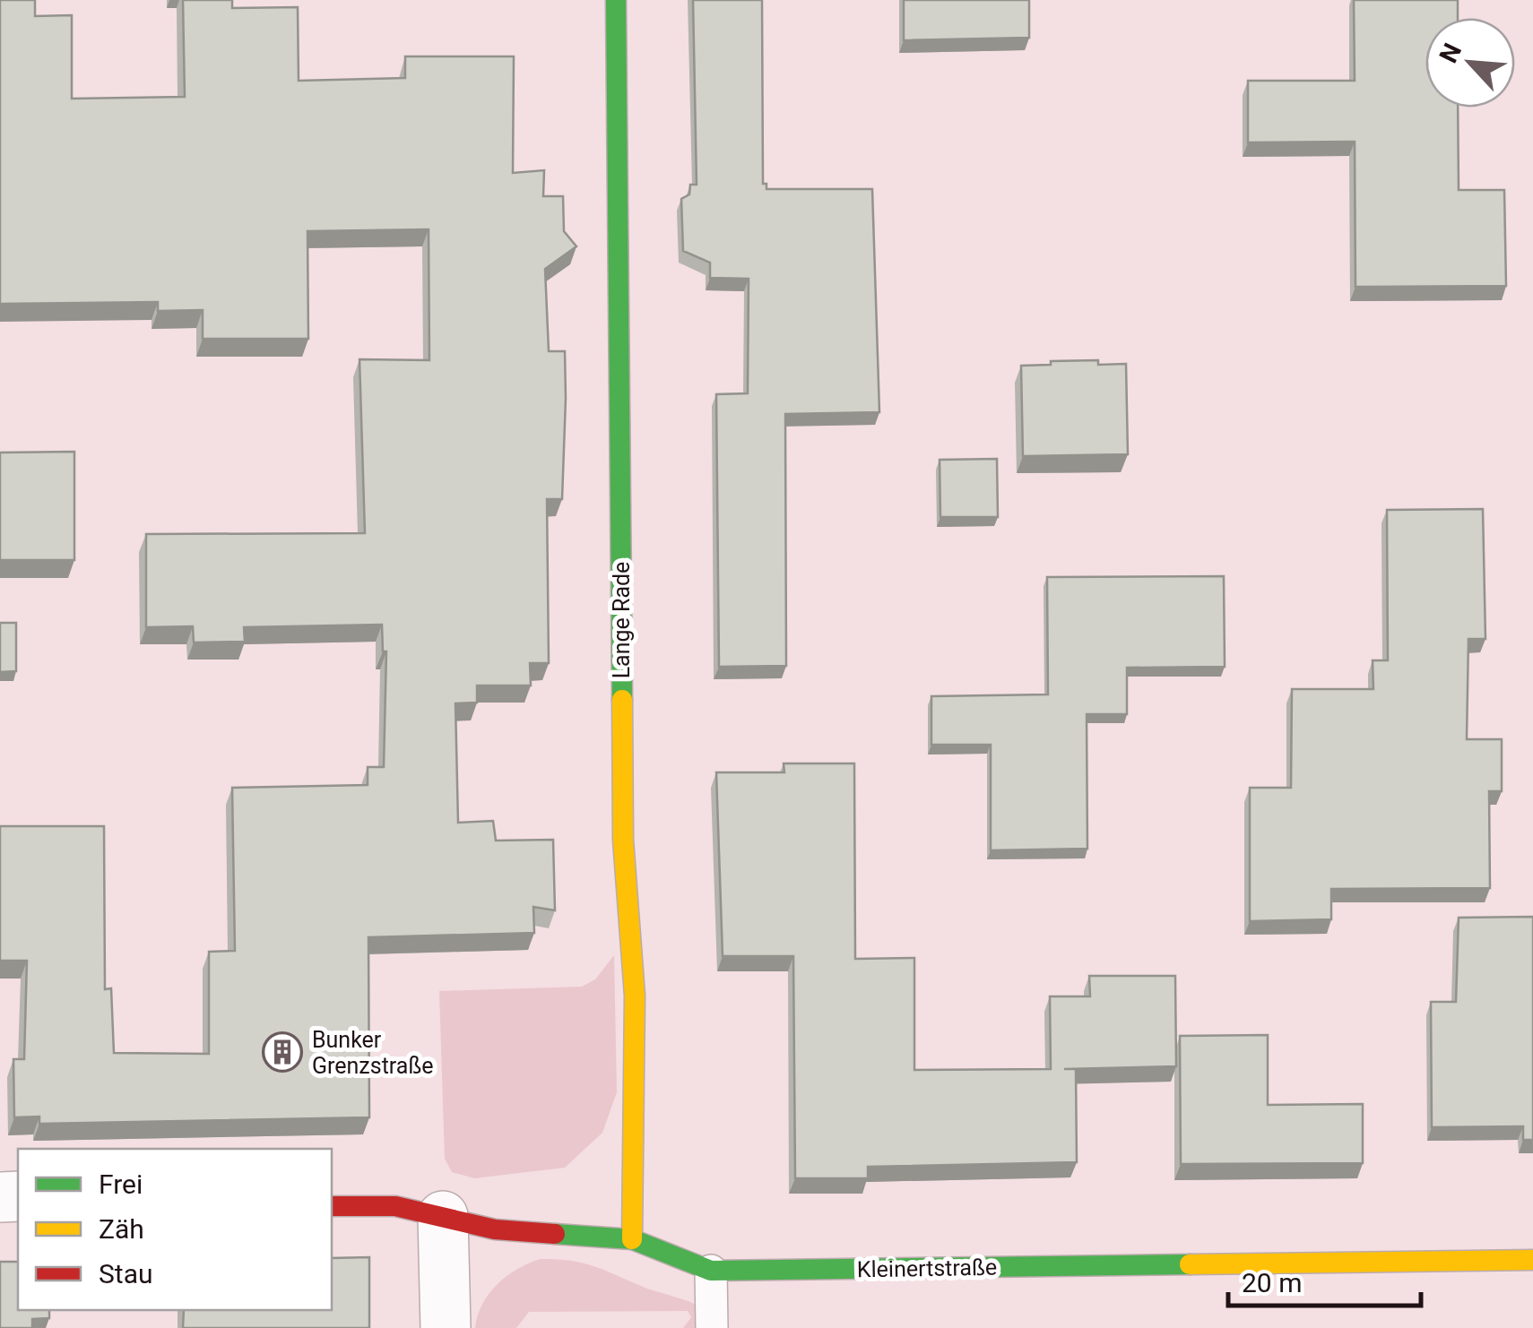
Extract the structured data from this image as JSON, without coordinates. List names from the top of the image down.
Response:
{
  "streets": {
    "street": ["Lange Rade", "Kleinertstraße"]
  },
  "crossings": [
    ["Lange Rade", "Kleinertstraße"]
  ],
  "places": {
    "building": ["Bunker Grenzstraße"]
  },
  "legend": ["Frei", "Zäh", "Stau"],
  "scale_bar": "20 m",
  "north": "top left"
}
